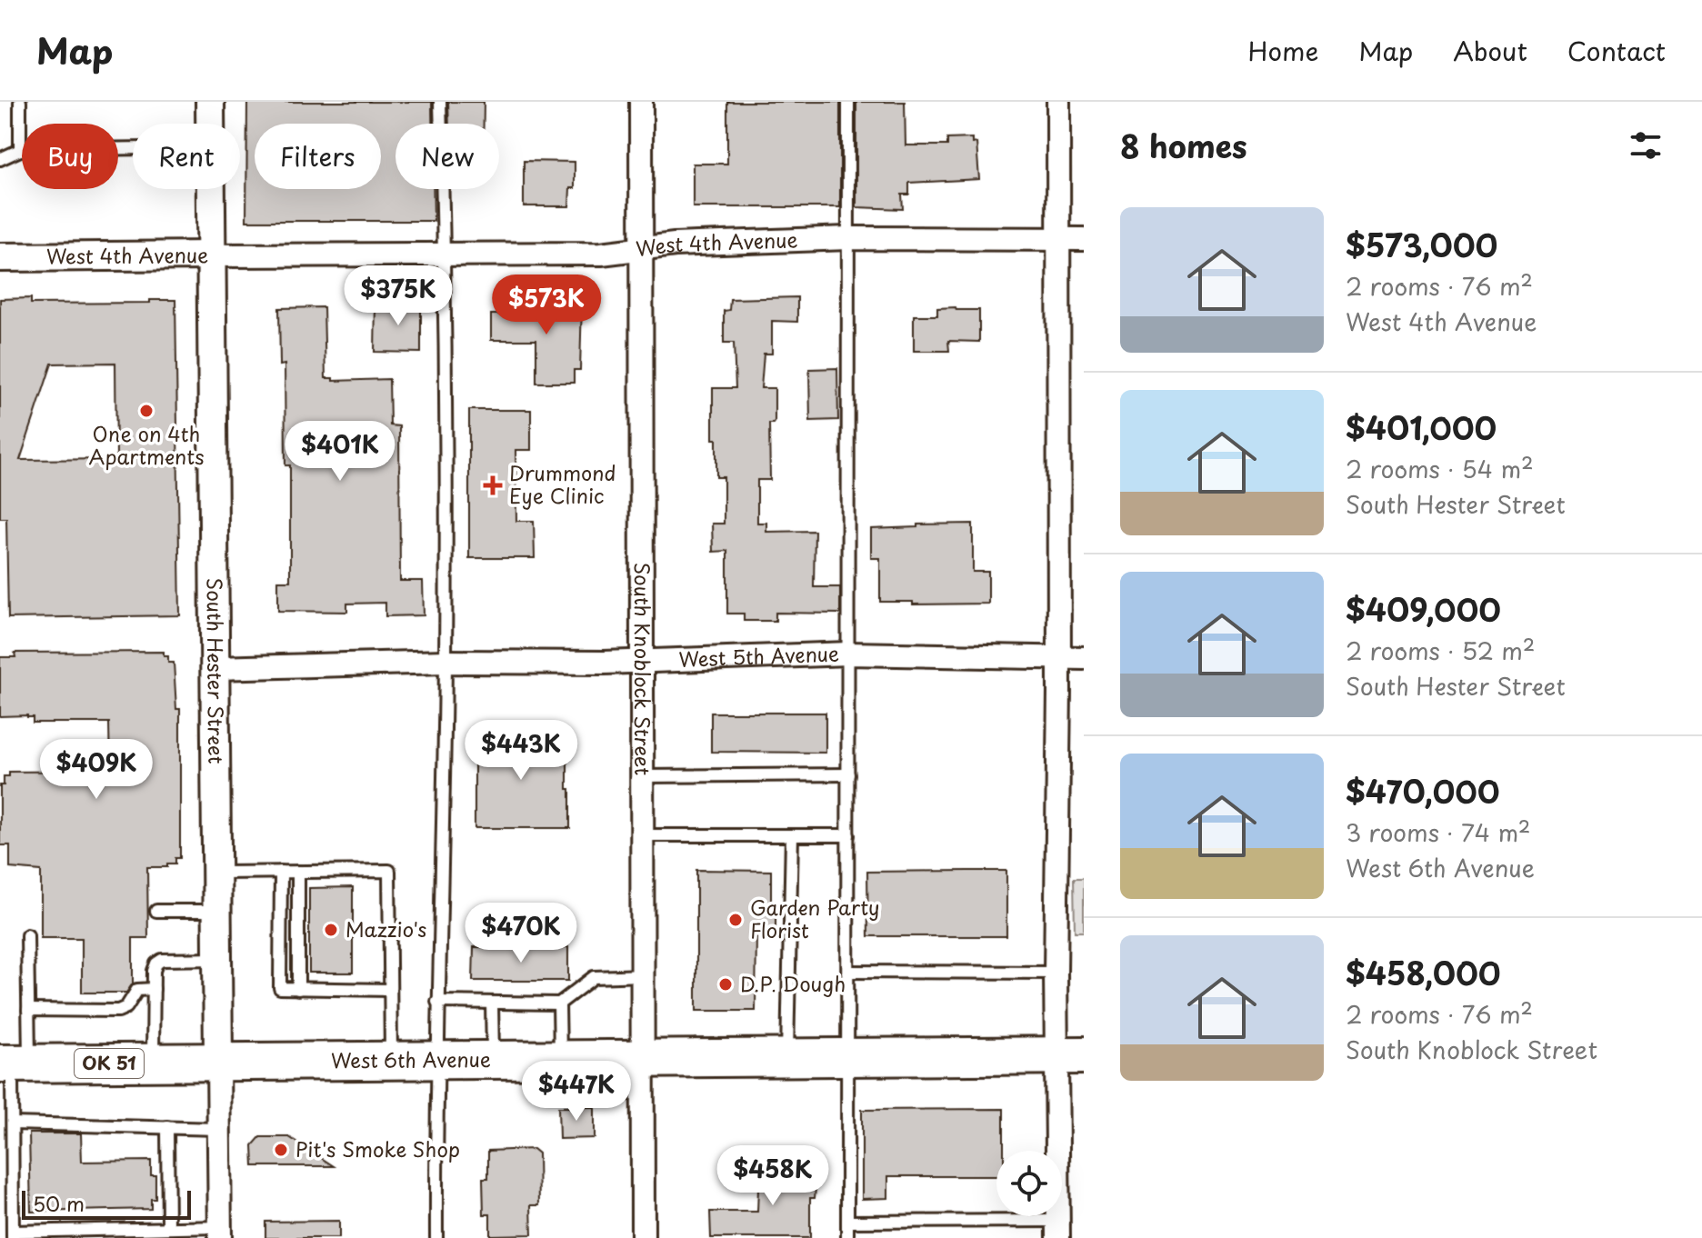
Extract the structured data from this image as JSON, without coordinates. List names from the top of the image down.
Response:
{
  "streets": {
    "highway": ["West 6th Avenue", "OK 51"],
    "street": [
      "West 4th Avenue",
      "West 5th Avenue",
      "South Hester Street",
      "South Knoblock Street"
    ]
  },
  "crossings": [
    ["West 4th Avenue", "South Hester Street"],
    ["West 4th Avenue", "South Knoblock Street"],
    ["West 5th Avenue", "South Hester Street"],
    ["West 5th Avenue", "South Knoblock Street"],
    ["South Hester Street", "West 6th Avenue"],
    ["South Knoblock Street", "West 6th Avenue"]
  ],
  "places": {
    "other": [
      "One on 4th Apartments",
      "Garden Party Florist",
      "Mazzio's",
      "D.P. Dough",
      "Pit's Smoke Shop"
    ],
    "health": ["Drummond Eye Clinic"]
  },
  "scale_bar": "50 m",
  "page": {
    "header": "Map",
    "nav": [
      "Home",
      "Map",
      "About",
      "Contact"
    ],
    "heading": "8 homes",
    "chip": [
      "Buy",
      "Rent",
      "Filters",
      "New"
    ],
    "list": [
      {
        "name": "$573,000",
        "note": "2 rooms · 76 m² · West 4th Avenue"
      },
      {
        "name": "$401,000",
        "note": "2 rooms · 54 m² · South Hester Street"
      },
      {
        "name": "$409,000",
        "note": "2 rooms · 52 m² · South Hester Street"
      },
      {
        "name": "$470,000",
        "note": "3 rooms · 74 m² · West 6th Avenue"
      },
      {
        "name": "$458,000",
        "note": "2 rooms · 76 m² · South Knoblock Street"
      }
    ],
    "price": [
      "$375K",
      "$573K",
      "$401K",
      "$443K",
      "$409K",
      "$470K",
      "$447K",
      "$458K"
    ],
    "scale": "50 m"
  }
}
